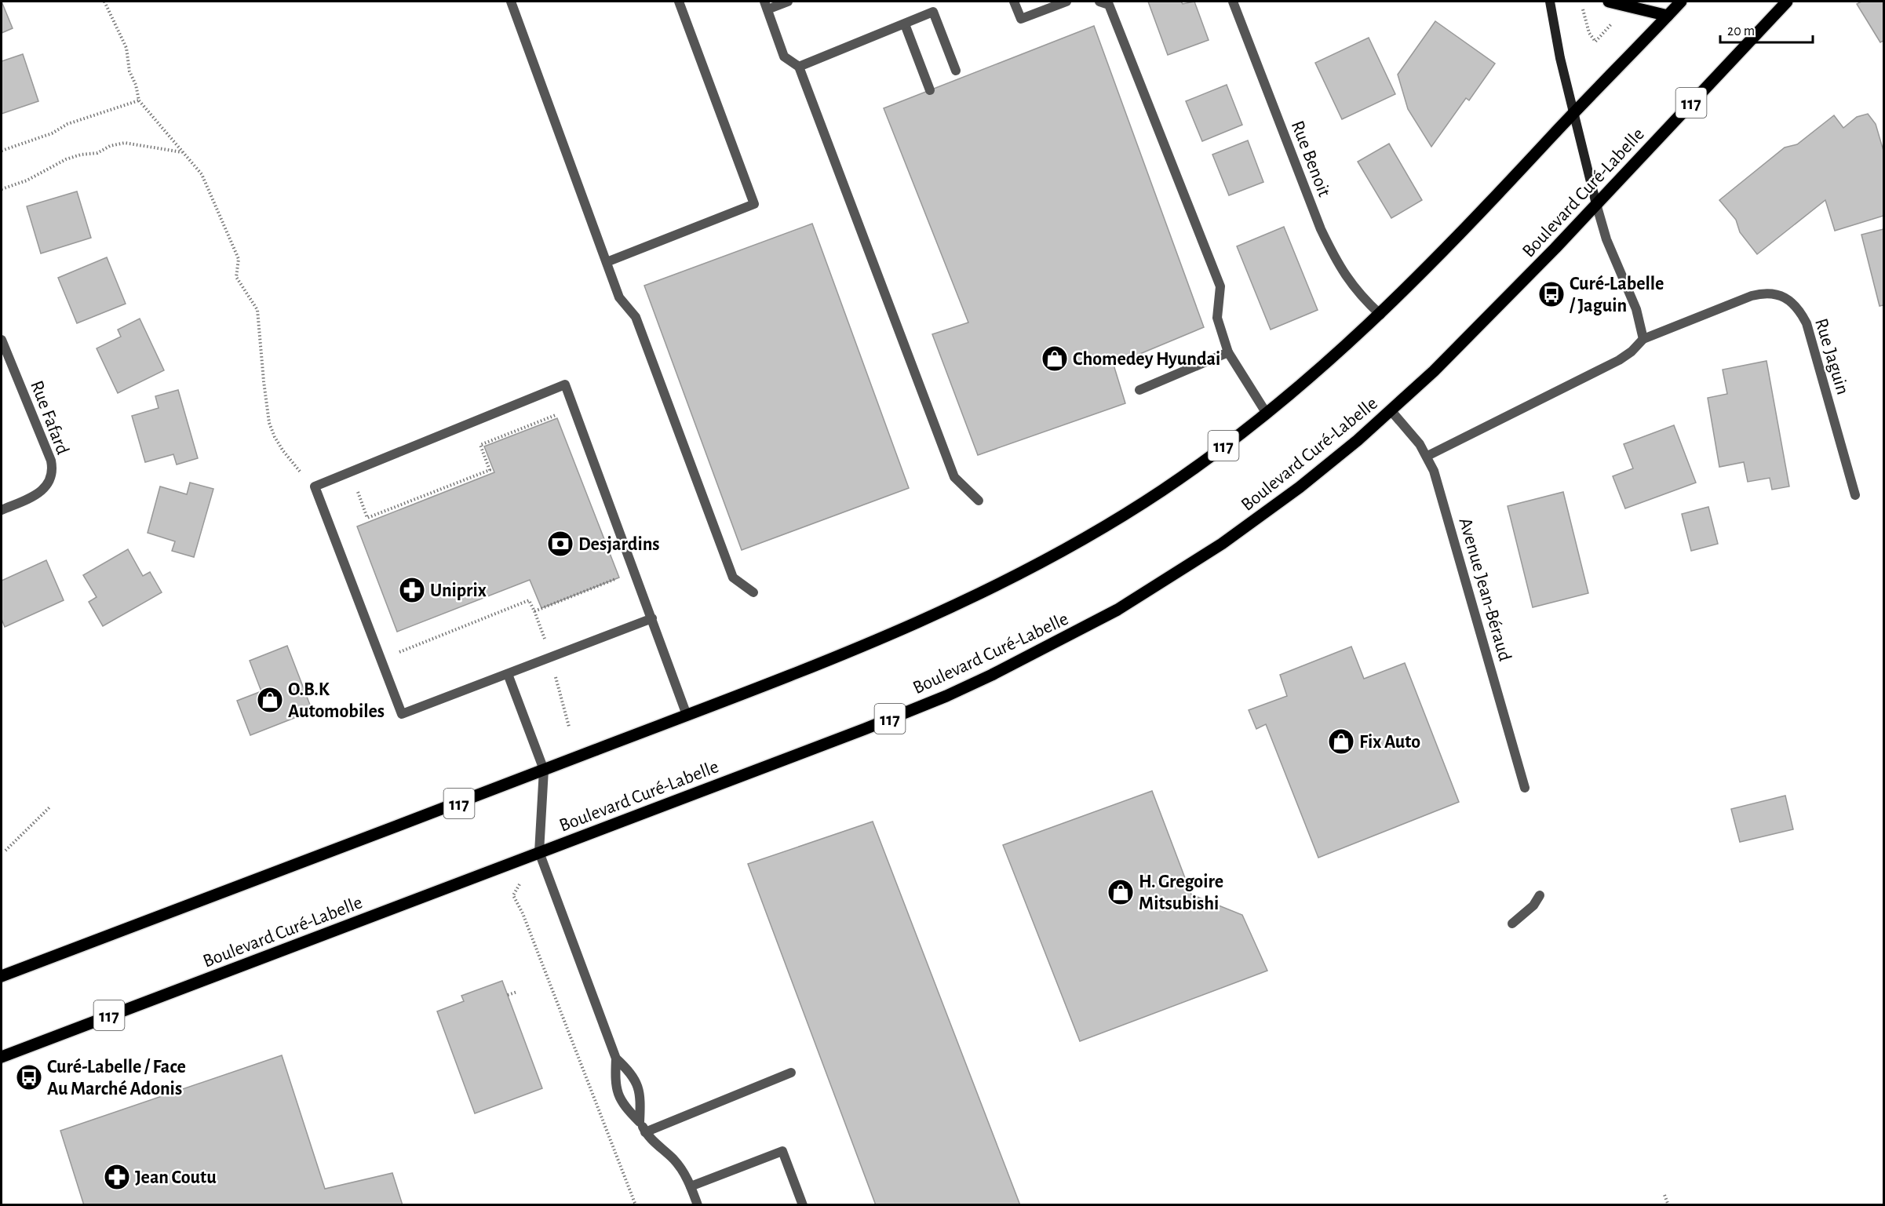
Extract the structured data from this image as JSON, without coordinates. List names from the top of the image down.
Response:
{
  "streets": {
    "main road": ["117", "Boulevard Curé-Labelle"],
    "street": [
      "Rue Benoit",
      "Rue Jaguin",
      "Rue Fafard",
      "Avenue Jean-Béraud"
    ]
  },
  "crossings": [
    ["117", "Rue Benoit"],
    ["Boulevard Curé-Labelle", "Avenue Jean-Béraud"],
    ["Rue Jaguin", "Avenue Jean-Béraud"]
  ],
  "places": {
    "bus stop": ["Curé-Labelle / Jaguin", "Curé-Labelle / Face Au Marché Adonis"],
    "shop": [
      "Chomedey Hyundai",
      "O.B.K Automobiles",
      "Fix Auto",
      "H. Gregoire Mitsubishi"
    ],
    "bank": ["Desjardins"],
    "pharmacy": ["Uniprix", "Jean Coutu"]
  },
  "scale_bar": "20 m"
}
